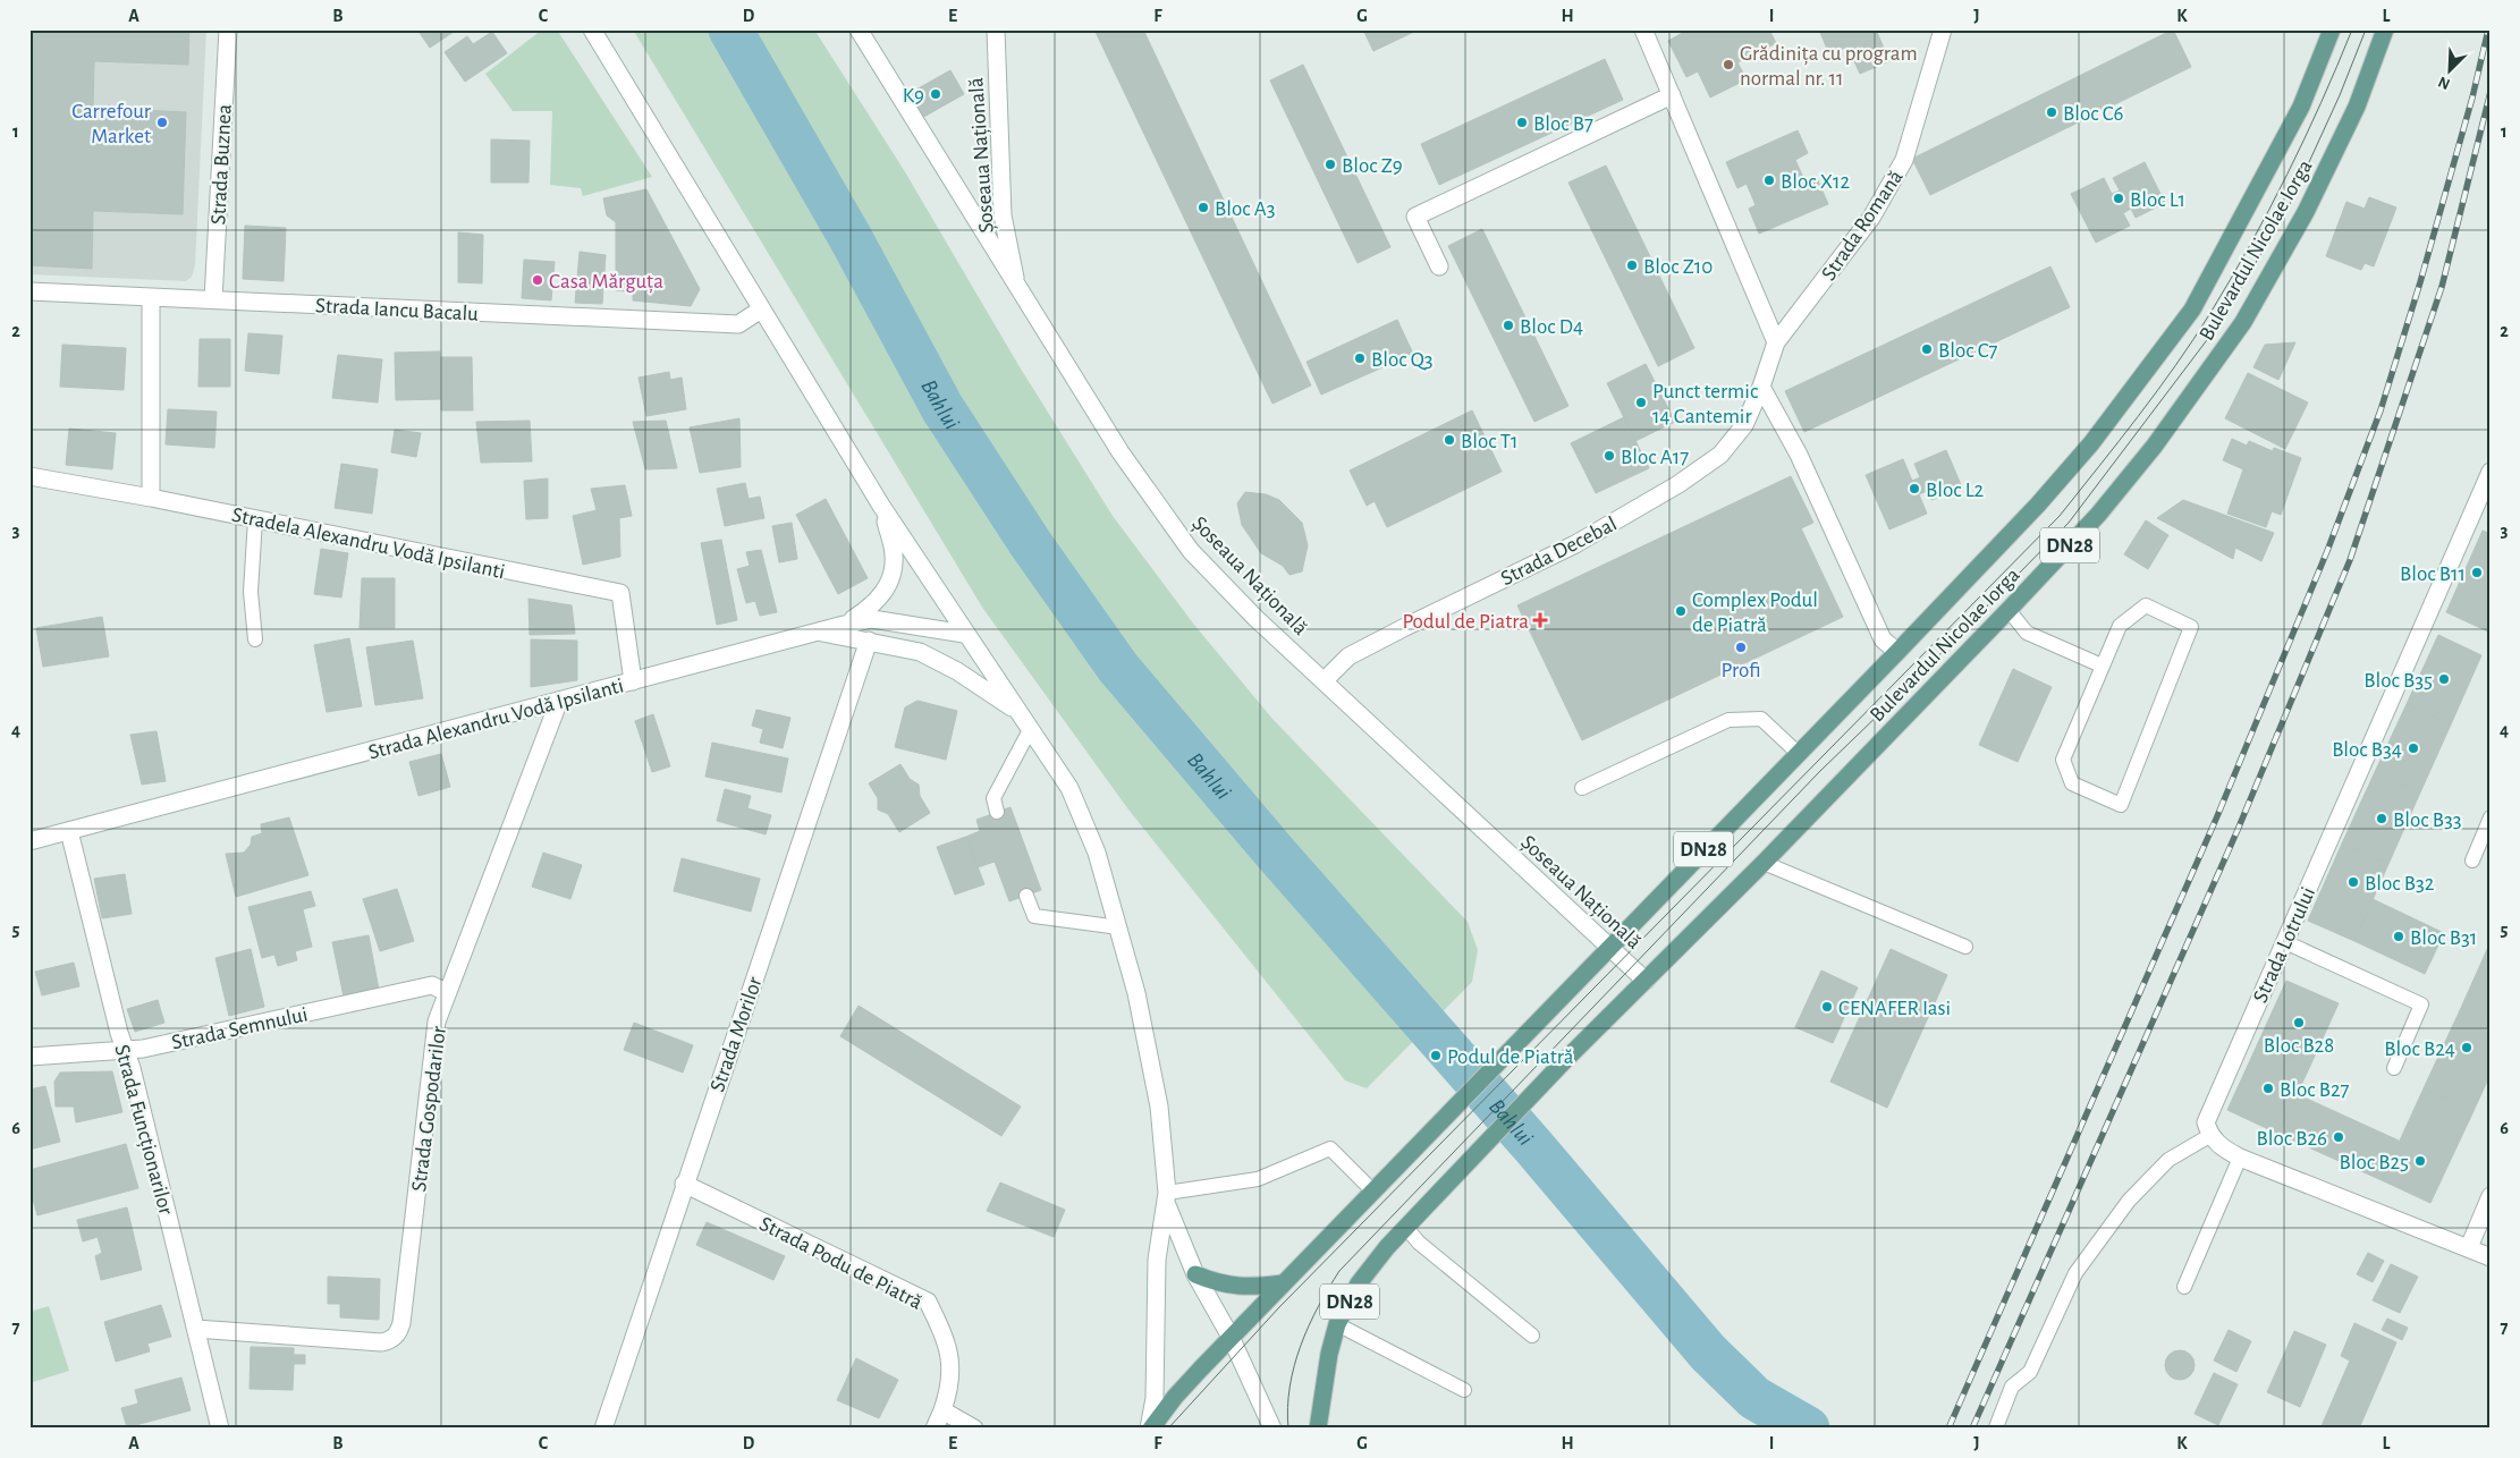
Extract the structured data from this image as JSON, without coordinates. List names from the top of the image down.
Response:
{
  "streets": {
    "main road": ["Bulevardul Nicolae Iorga", "DN28"],
    "street": [
      "Șoseaua Națională",
      "Strada Buznea",
      "Strada Romană",
      "Strada Iancu Bacalu",
      "Stradela Alexandru Vodă Ipsilanti",
      "Strada Decebal",
      "Strada Alexandru Vodă Ipsilanti",
      "Strada Lotrului",
      "Strada Semnului",
      "Strada Morilor",
      "Strada Gospodarilor",
      "Strada Funcționarilor",
      "Strada Podu de Piatră"
    ]
  },
  "crossings": [
    ["Șoseaua Națională", "Bulevardul Nicolae Iorga"],
    ["Șoseaua Națională", "Strada Decebal"],
    ["Strada Buznea", "Strada Iancu Bacalu"],
    ["Strada Romană", "Strada Decebal"],
    ["Bulevardul Nicolae Iorga", "DN28"],
    ["Stradela Alexandru Vodă Ipsilanti", "Strada Alexandru Vodă Ipsilanti"],
    ["Strada Alexandru Vodă Ipsilanti", "Strada Gospodarilor"],
    ["Strada Alexandru Vodă Ipsilanti", "Strada Funcționarilor"],
    ["Strada Semnului", "Strada Gospodarilor"],
    ["Strada Semnului", "Strada Funcționarilor"],
    ["Strada Morilor", "Strada Podu de Piatră"],
    ["Strada Gospodarilor", "Strada Funcționarilor"]
  ],
  "water": ["Bahlui"],
  "places": {
    "other": [
      "Grădinița cu program normal nr. 11",
      "K9",
      "Bloc C6",
      "Carrefour Market",
      "Bloc B7",
      "Bloc Z9",
      "Bloc X12",
      "Bloc L1",
      "Bloc A3",
      "Bloc Z10",
      "Casa Mărguța",
      "Bloc D4",
      "Bloc C7",
      "Bloc Q3",
      "Punct termic 14 Cantemir",
      "Bloc T1",
      "Bloc A17",
      "Bloc L2",
      "Bloc B11",
      "Complex Podul de Piatră",
      "Profi",
      "Bloc B35",
      "Bloc B34",
      "Bloc B33",
      "Bloc B32",
      "Bloc B31",
      "CENAFER Iasi",
      "Bloc B28",
      "Bloc B24",
      "Podul de Piatră",
      "Bloc B27",
      "Bloc B26",
      "Bloc B25"
    ],
    "health": ["Podul de Piatra"]
  },
  "north": "bottom left",
  "grid": {
    "columns": [
      "A",
      "B",
      "C",
      "D",
      "E",
      "F",
      "G",
      "H",
      "I",
      "J",
      "K",
      "L"
    ],
    "rows": [
      "1",
      "2",
      "3",
      "4",
      "5",
      "6",
      "7"
    ]
  }
}
